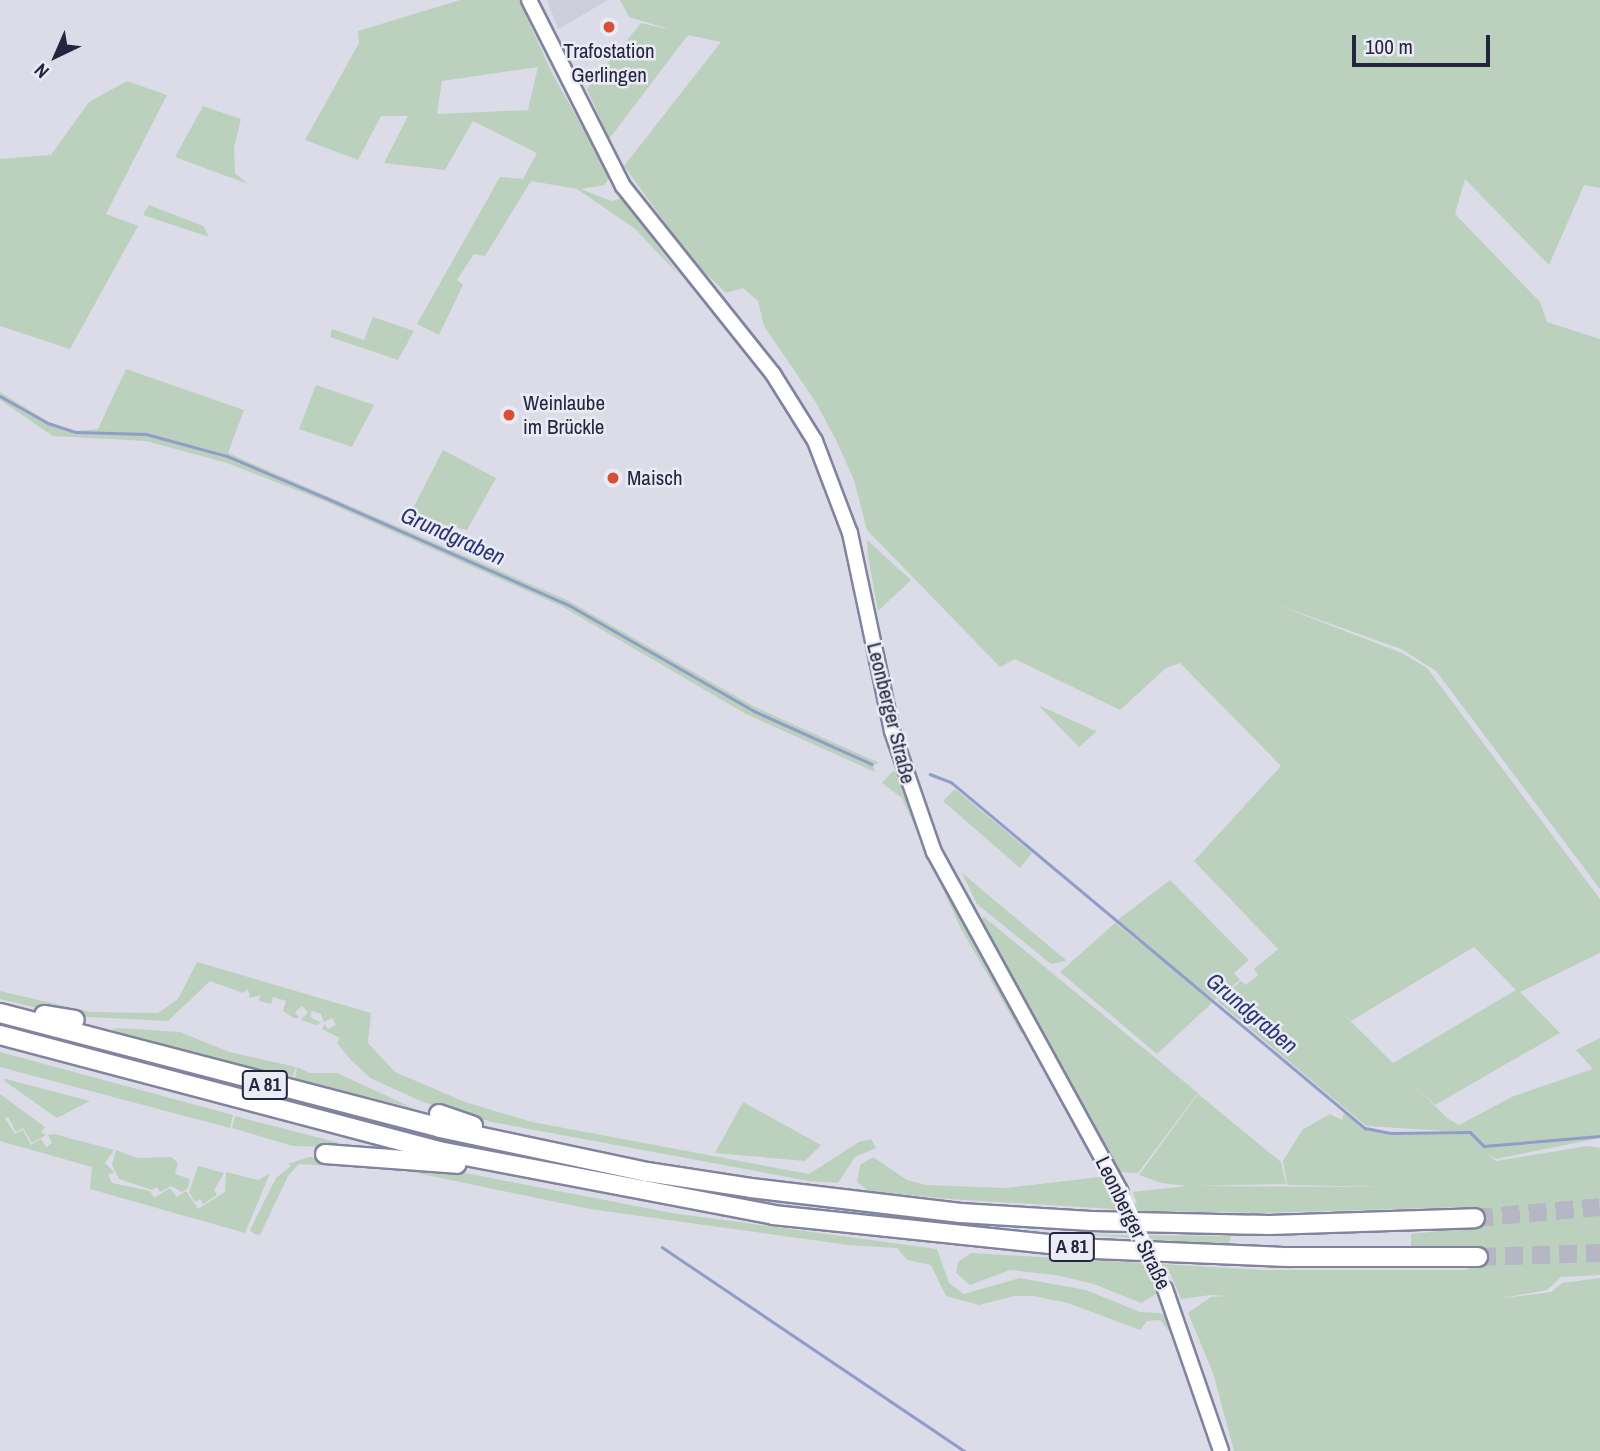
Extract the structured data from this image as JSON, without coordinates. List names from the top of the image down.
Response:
{
  "streets": {
    "highway": ["A 81"],
    "main road": ["Leonberger Straße"]
  },
  "water": ["Grundgraben"],
  "places": ["Trafostation Gerlingen", "Weinlaube im Brückle", "Maisch"],
  "scale_bar": "100 m",
  "north": "bottom left"
}
